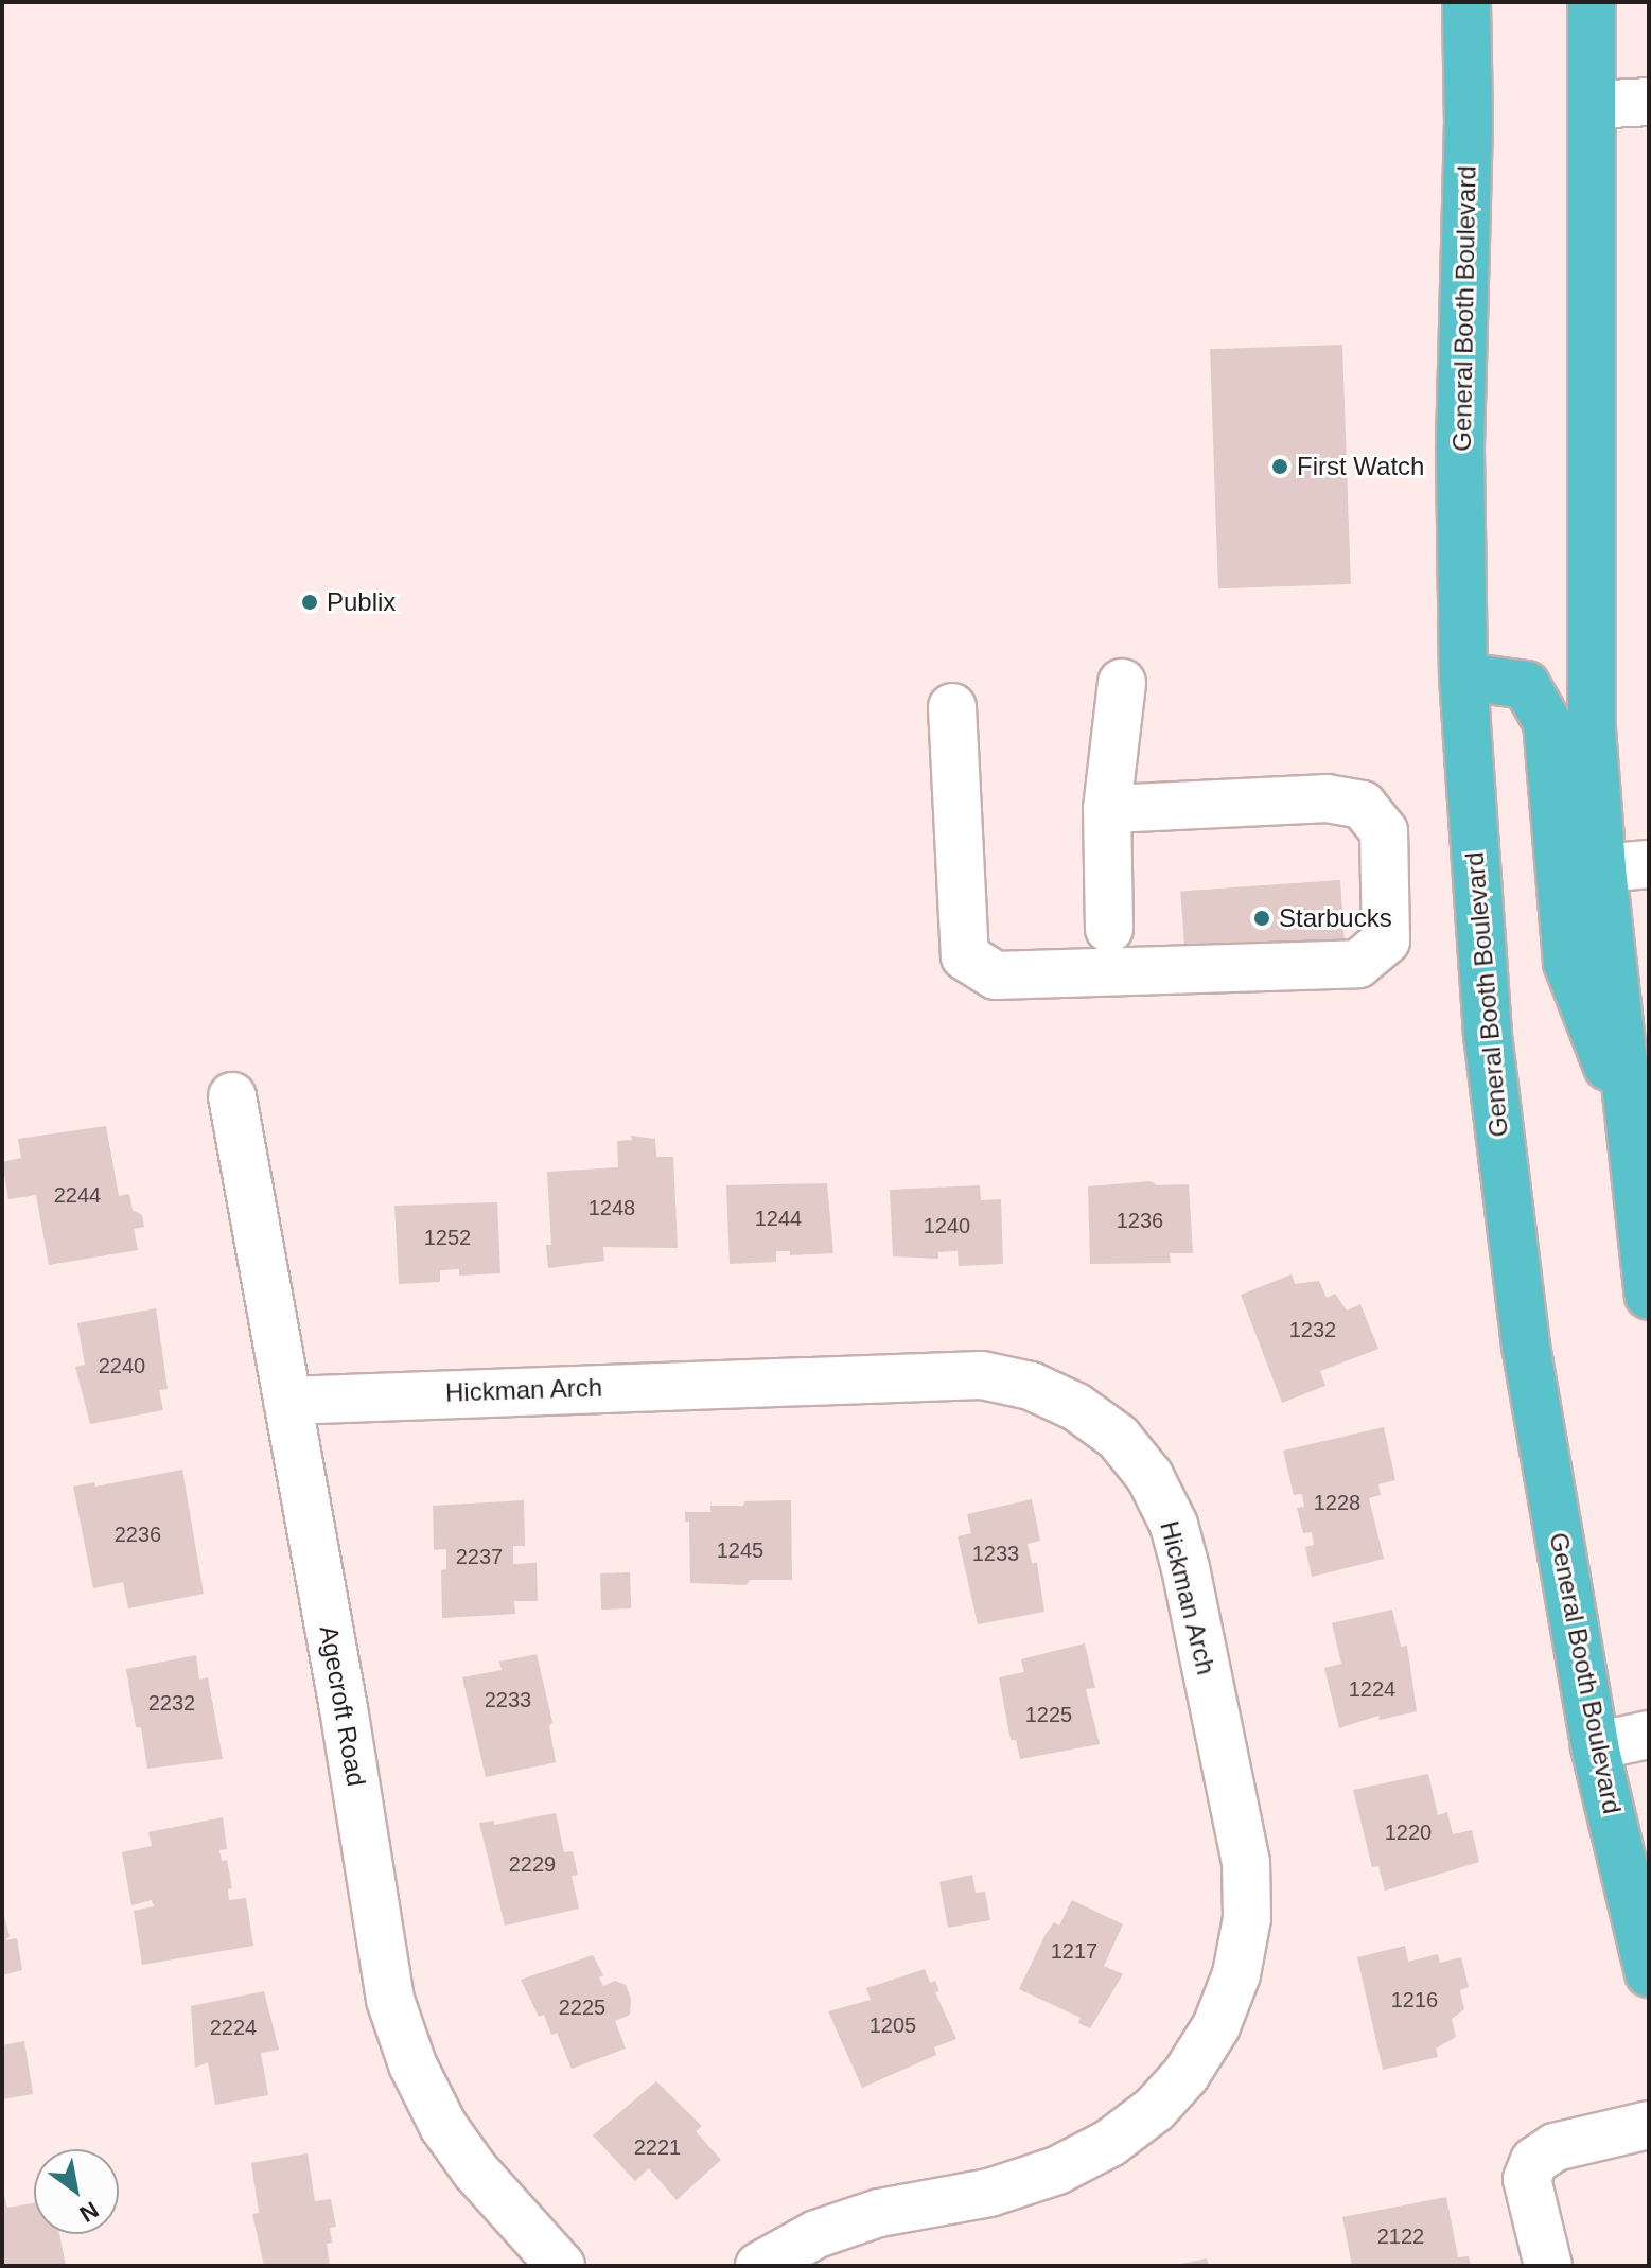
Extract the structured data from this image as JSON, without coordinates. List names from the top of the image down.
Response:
{
  "streets": {
    "highway": ["General Booth Boulevard"],
    "street": ["Hickman Arch", "Agecroft Road"]
  },
  "crossings": [
    ["Hickman Arch", "Agecroft Road"]
  ],
  "places": ["First Watch", "Publix", "Starbucks"],
  "house_numbers": [
    "2244",
    "1248",
    "1244",
    "1236",
    "1240",
    "1252",
    "1232",
    "2240",
    "1228",
    "2236",
    "1245",
    "1233",
    "2237",
    "1224",
    "2233",
    "2232",
    "1225",
    "1220",
    "2229",
    "1217",
    "1216",
    "2225",
    "1205",
    "2224",
    "2221",
    "2122"
  ],
  "north": "bottom right"
}
